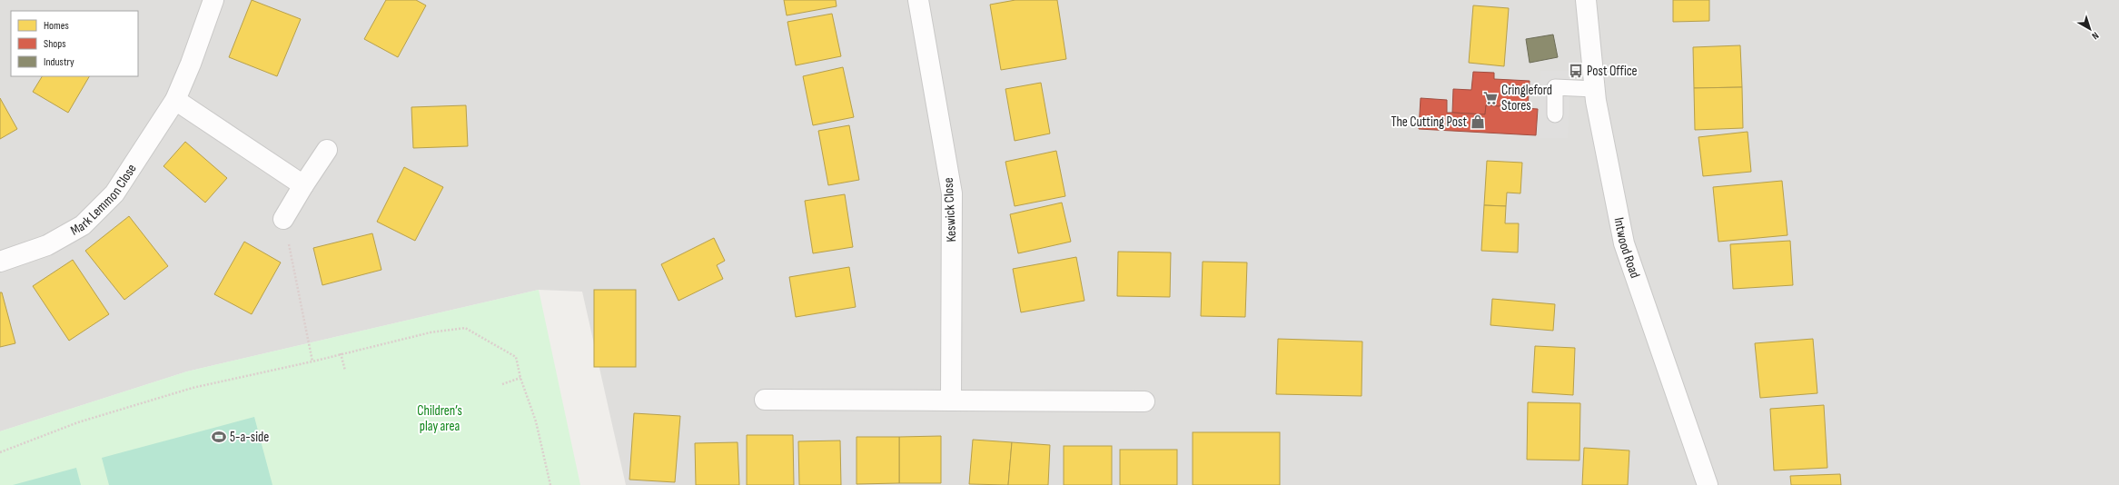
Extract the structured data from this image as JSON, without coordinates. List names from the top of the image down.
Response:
{
  "streets": {
    "street": ["Mark Lemmon Close", "Keswick Close", "Intwood Road"]
  },
  "parks": ["Children’s play area"],
  "places": {
    "bus stop": ["Post Office"],
    "supermarket": ["Cringleford Stores"],
    "shop": ["The Cutting Post"],
    "sports": ["5-a-side"]
  },
  "legend": ["Homes", "Shops", "Industry"],
  "north": "bottom right"
}
